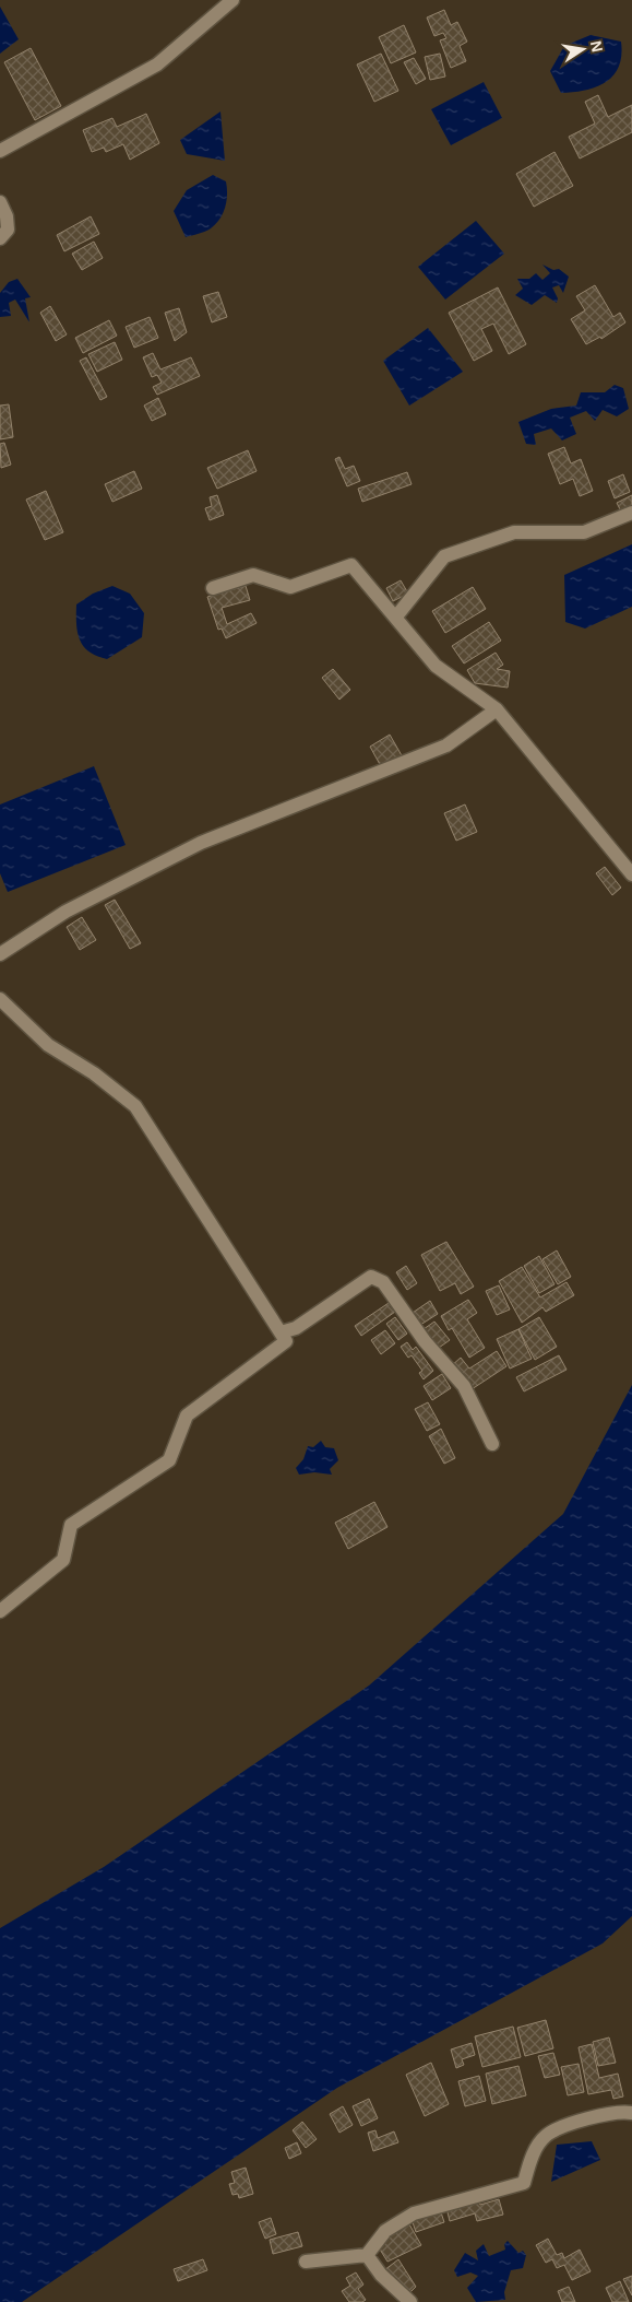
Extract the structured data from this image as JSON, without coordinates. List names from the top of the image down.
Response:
{
  "north": "right"
}
